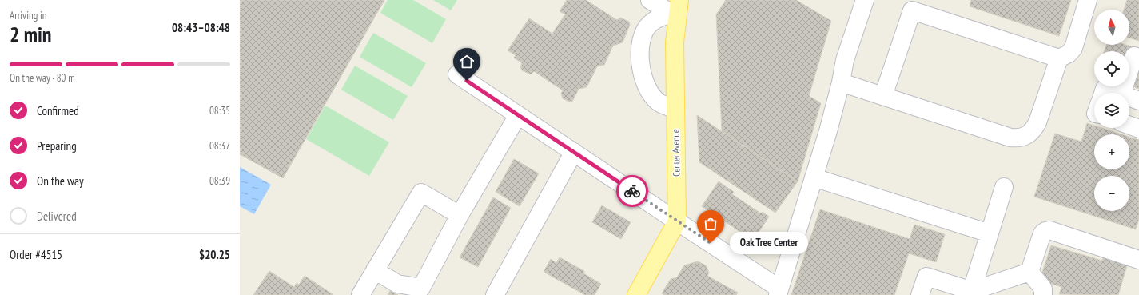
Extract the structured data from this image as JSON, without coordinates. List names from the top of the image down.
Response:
{
  "streets": {
    "main road": ["Center Avenue"]
  },
  "places": ["Oak Tree Center"],
  "north": "top",
  "page": {
    "heading": ["2 min", "Arriving in", "08:43–08:48"],
    "panel": ["Order #4515", "$20.25"],
    "map_buttons": ["+", "−"],
    "bar": "On the way · 80 m",
    "list": [
      ["Confirmed", "08:35"],
      ["Preparing", "08:37"],
      ["On the way", "08:39"],
      "Delivered"
    ],
    "bubble": "Oak Tree Center"
  }
}
